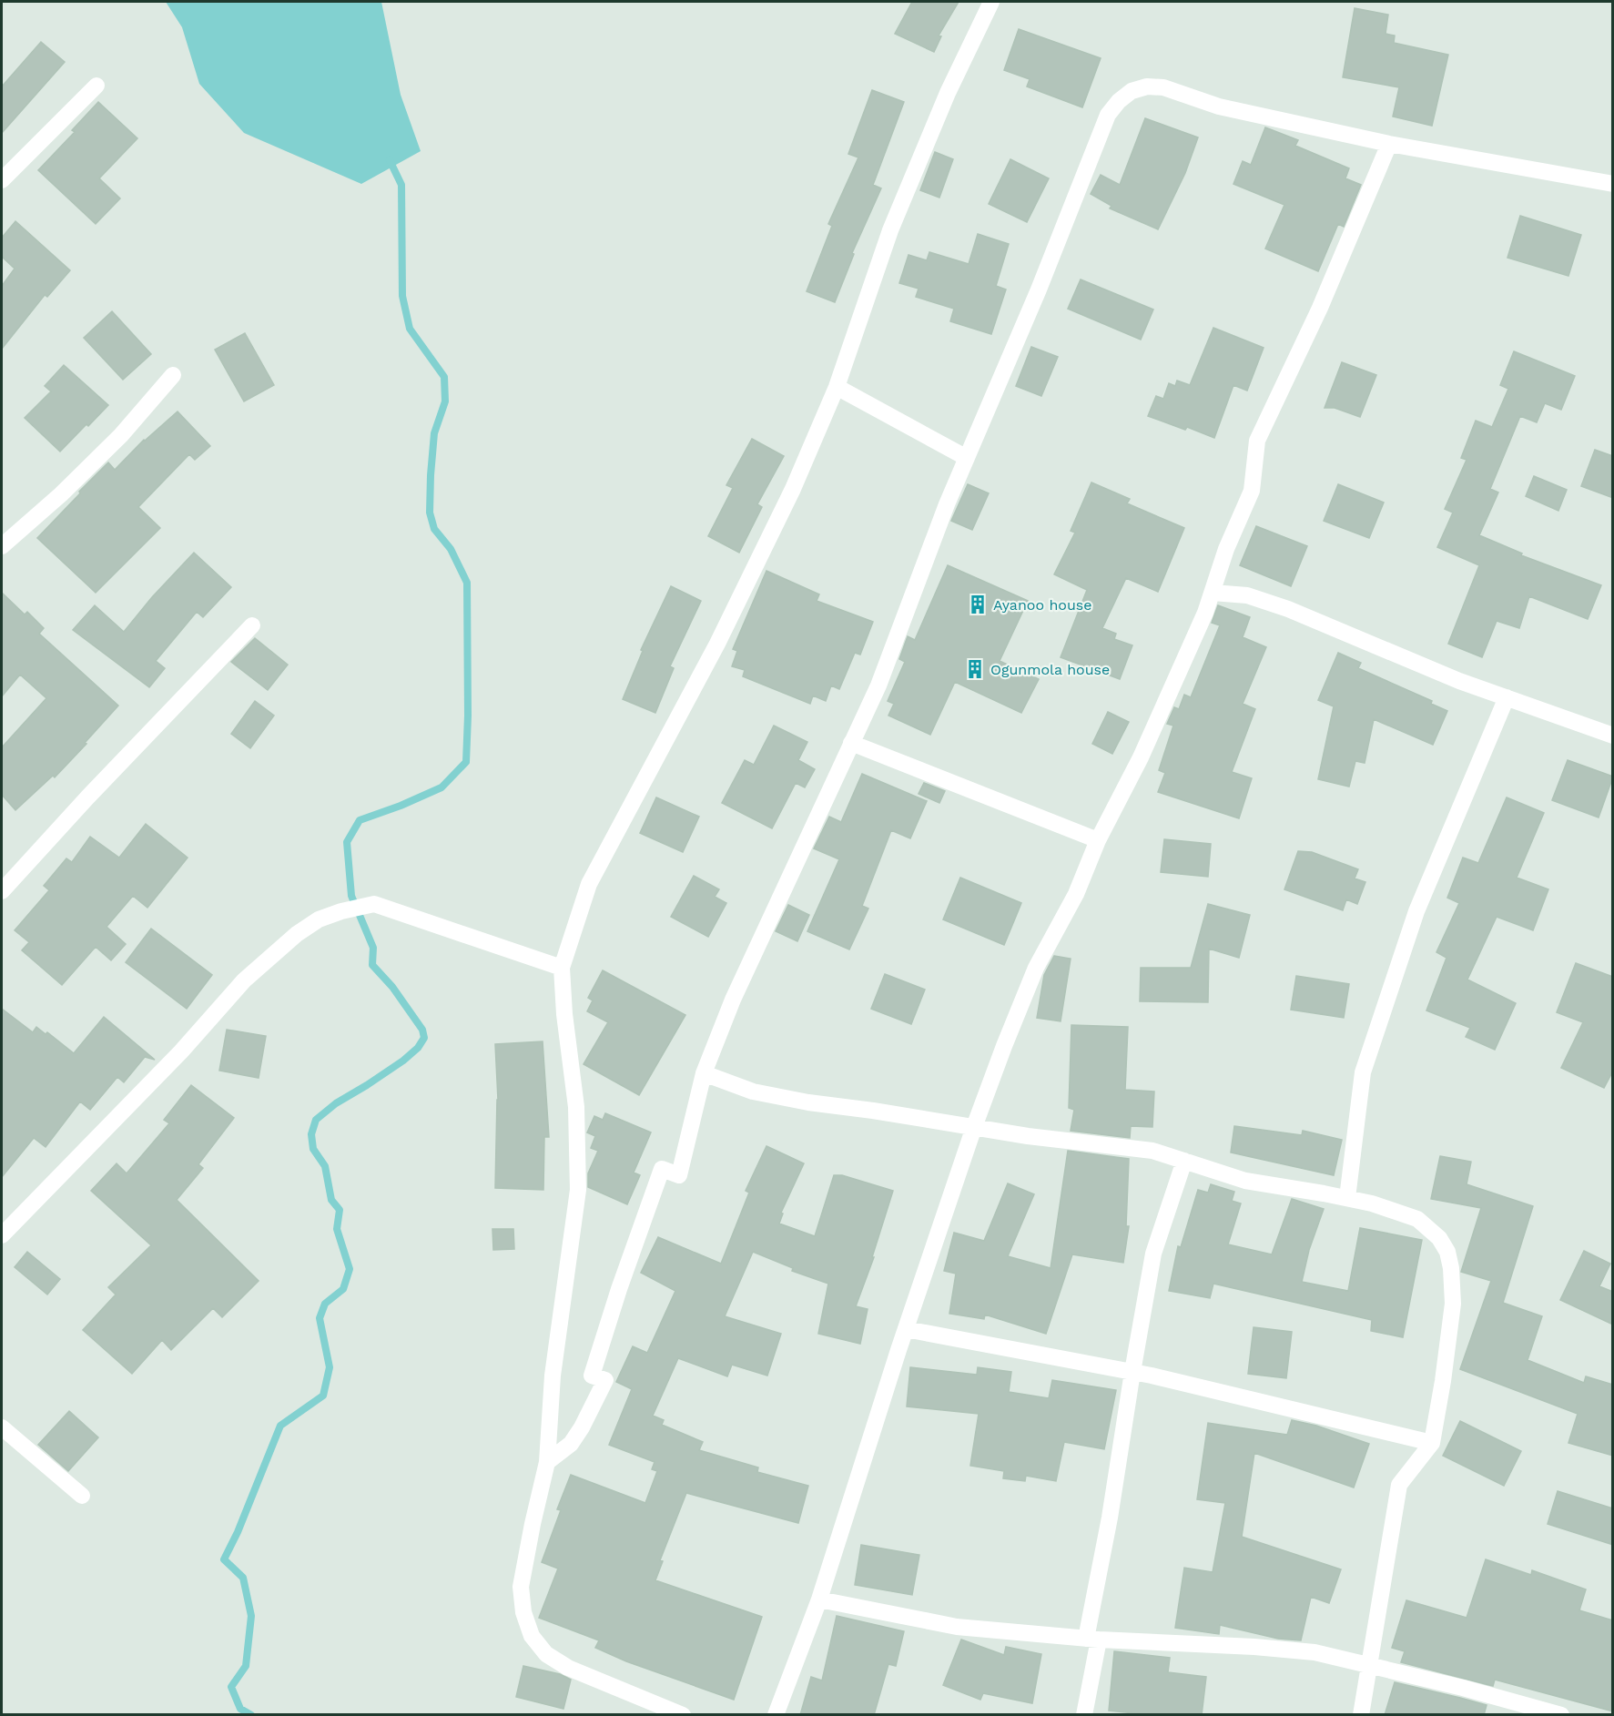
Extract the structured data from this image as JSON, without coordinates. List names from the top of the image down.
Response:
{
  "places": {
    "building": ["Ayanoo house", "Ogunmola house"]
  }
}
